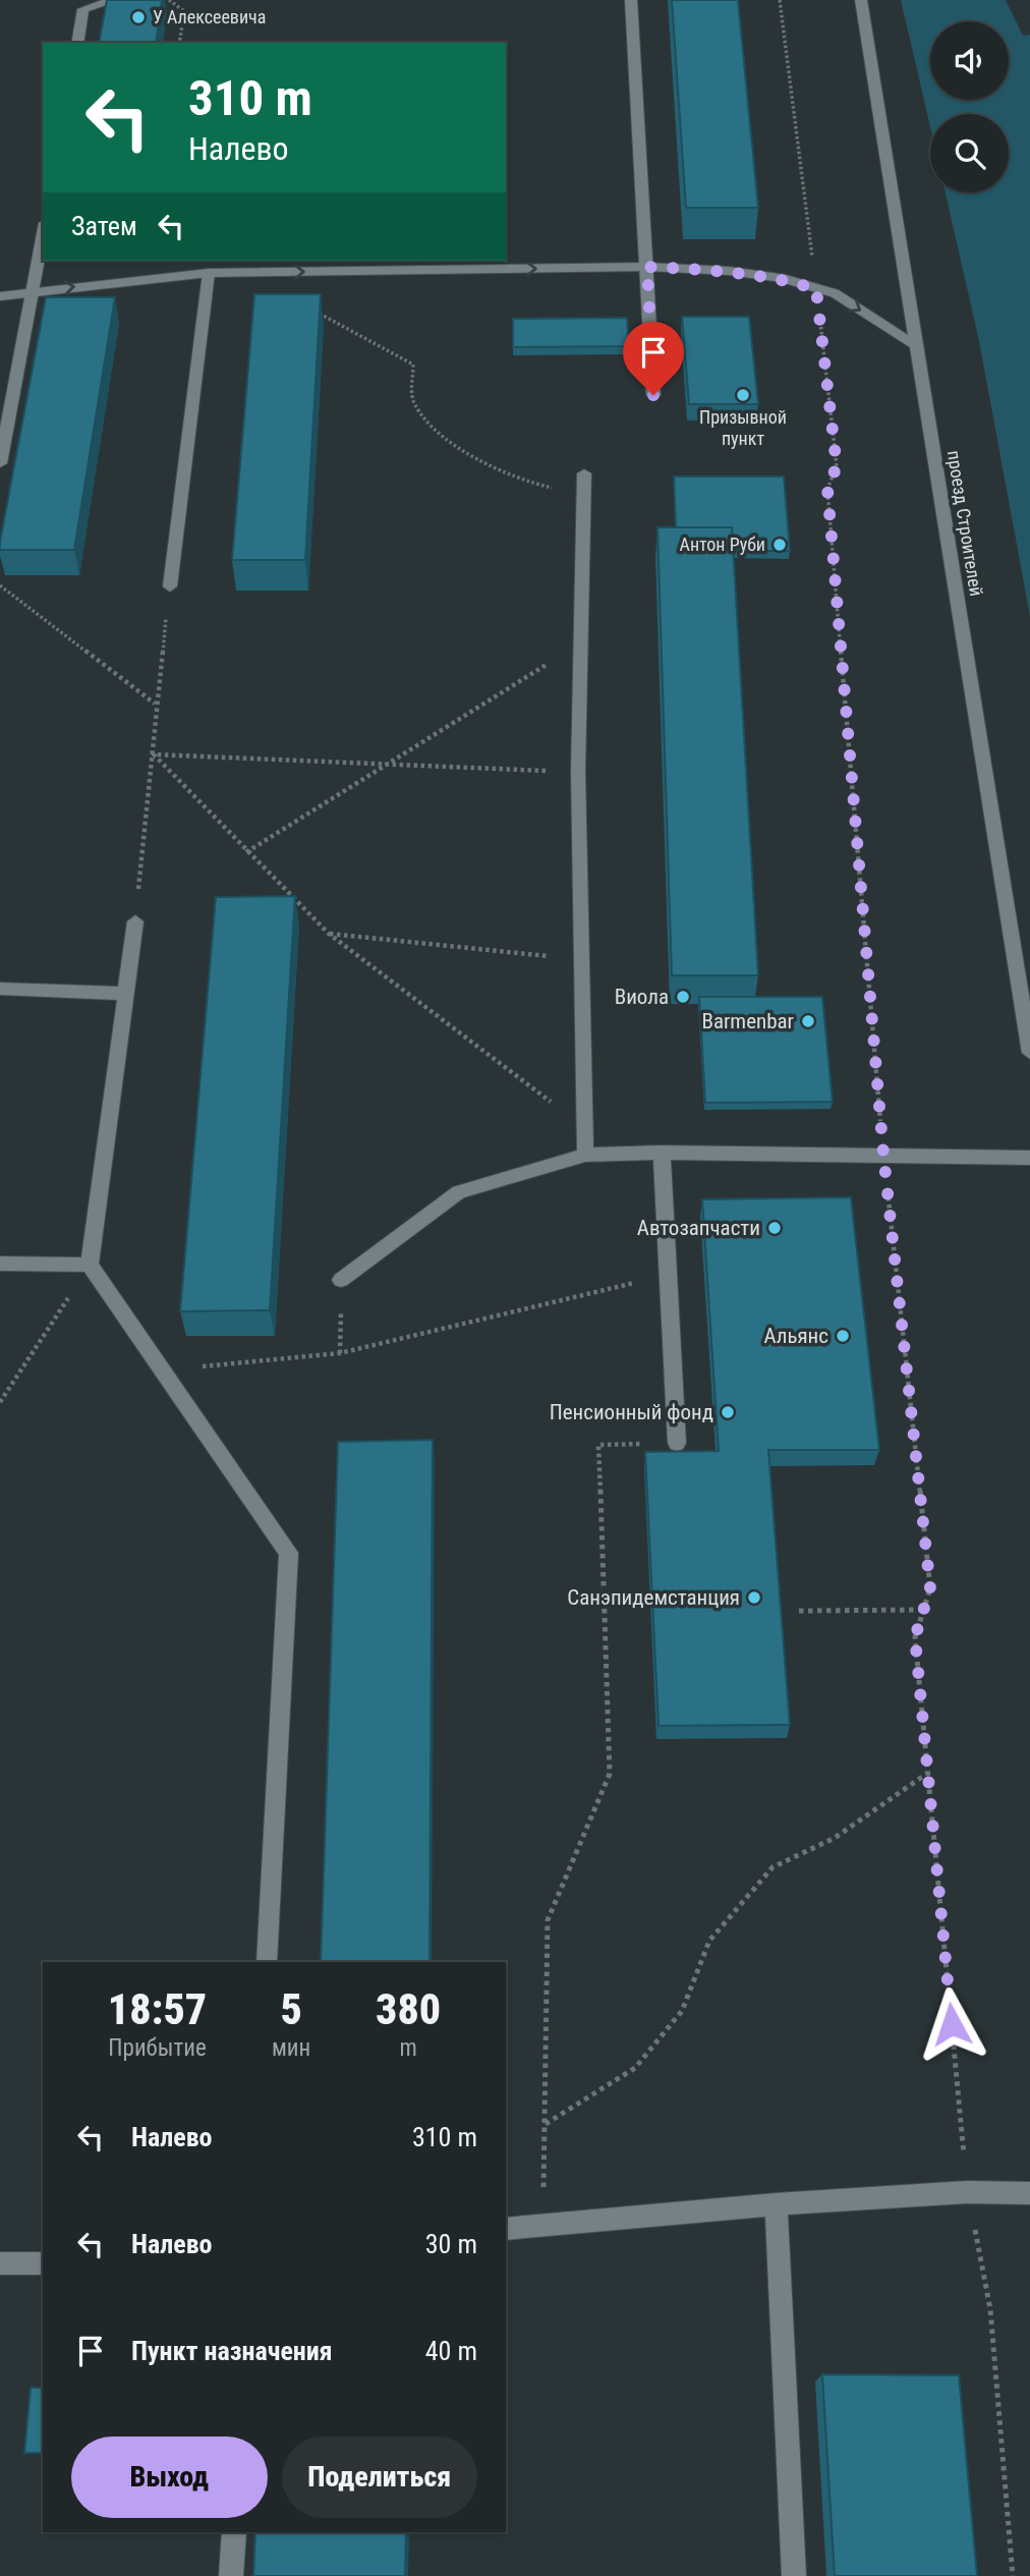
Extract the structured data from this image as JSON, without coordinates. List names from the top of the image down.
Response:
{
  "streets": {
    "street": ["проезд Строителей"]
  },
  "places": [
    "У Алексеевича",
    "Призывной пункт",
    "Антон Руби",
    "Виола",
    "Barmenbar",
    "Автозапчасти",
    "Альянс",
    "Пенсионный фонд",
    "Санэпидемстанция"
  ],
  "page": {
    "turn": ["310 m", "Налево"],
    "then": "Затем",
    "eta": [
      "18:57",
      "Прибытие",
      "5",
      "мин",
      "380",
      "m"
    ],
    "list": [
      {
        "name": "Налево",
        "value": "310 m"
      },
      {
        "name": "Налево",
        "value": "30 m"
      },
      {
        "name": "Пункт назначения",
        "value": "40 m"
      }
    ],
    "buttons": ["Выход", "Поделиться"]
  }
}
